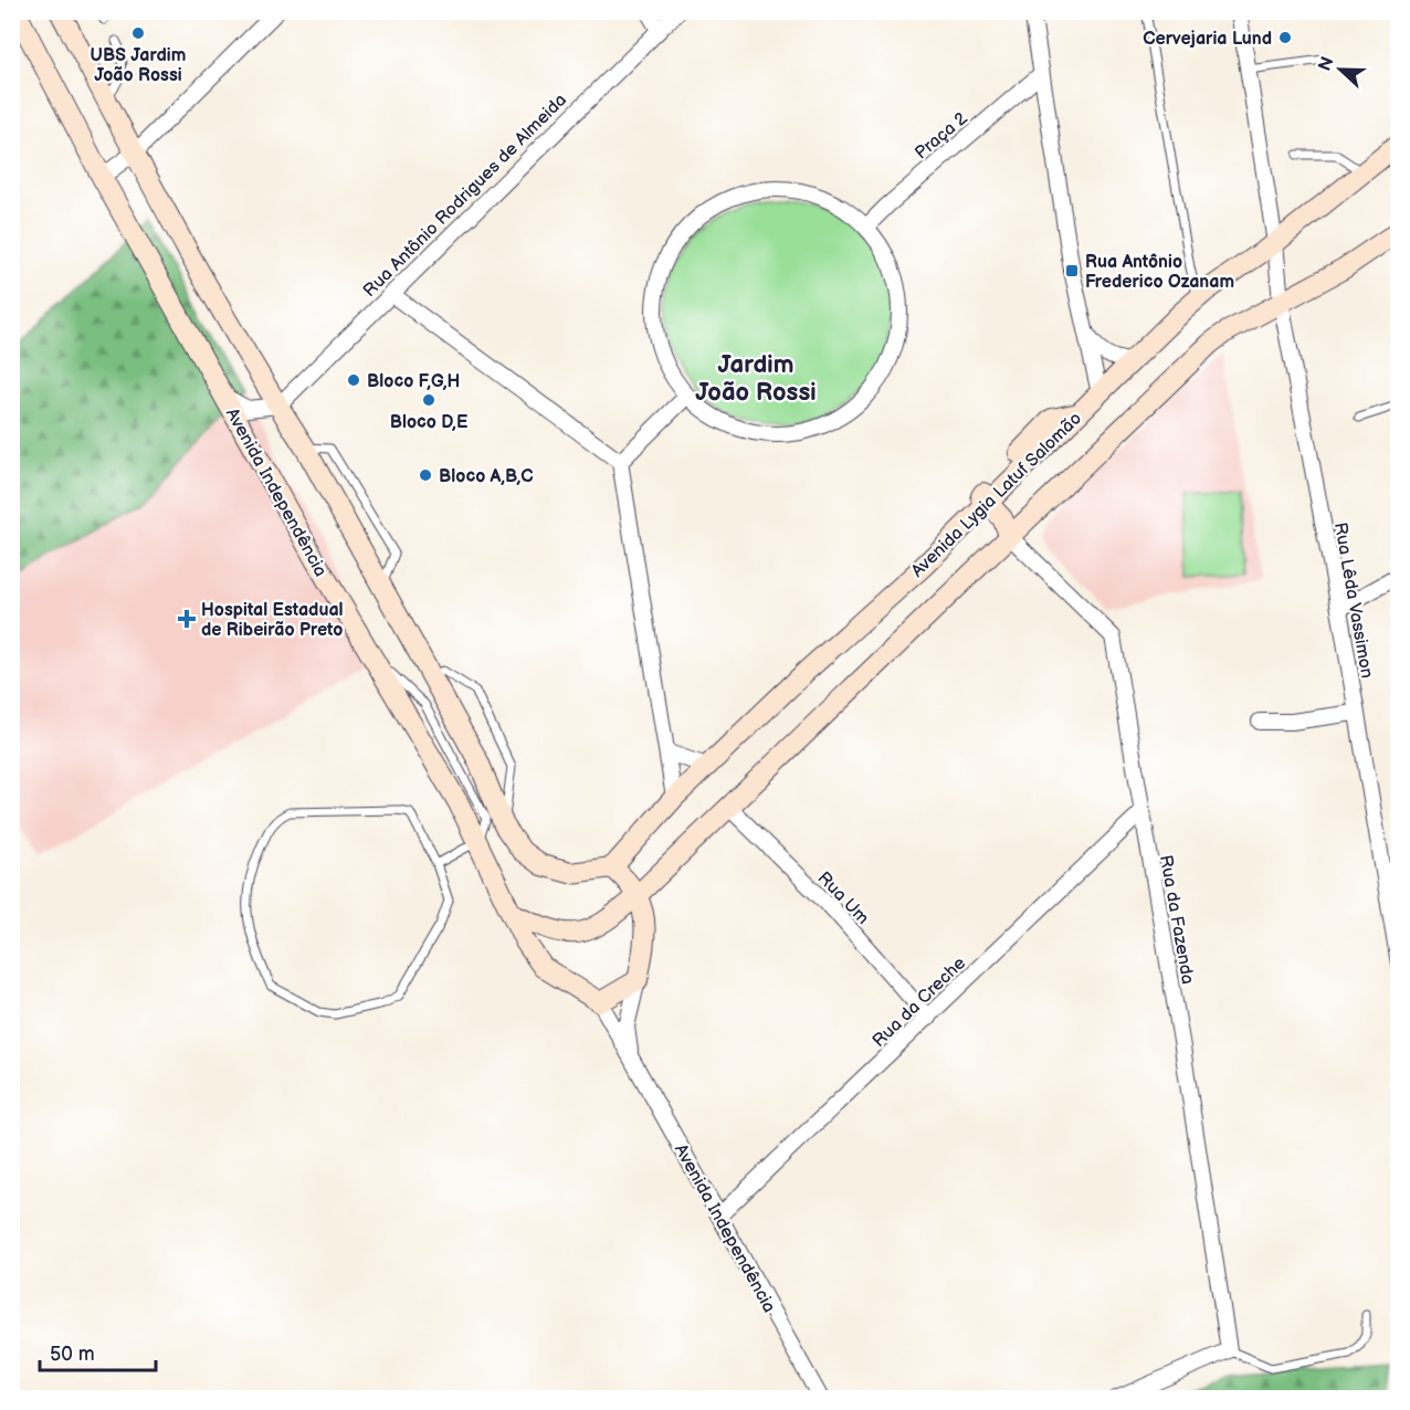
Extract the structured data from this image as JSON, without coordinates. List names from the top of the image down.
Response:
{
  "streets": {
    "main road": ["Avenida Independência", "Avenida Lygia Latuf Salomão"],
    "street": [
      "Praça 2",
      "Rua Antônio Rodrigues de Almeida",
      "Rua Lêda Vassimon",
      "Rua Um",
      "Rua da Fazenda",
      "Rua da Creche"
    ]
  },
  "crossings": [
    ["Avenida Independência", "Rua da Creche"],
    ["Avenida Lygia Latuf Salomão", "Rua Lêda Vassimon"],
    ["Rua Um", "Rua da Creche"],
    ["Rua da Fazenda", "Rua da Creche"]
  ],
  "districts": ["Jardim João Rossi"],
  "places": {
    "other": [
      "UBS Jardim João Rossi",
      "Cervejaria Lund",
      "Bloco F,G,H",
      "Bloco D,E",
      "Bloco A,B,C"
    ],
    "transit": ["Rua Antônio Frederico Ozanam"],
    "health": ["Hospital Estadual de Ribeirão Preto"]
  },
  "scale_bar": "50 m",
  "north": "left"
}
